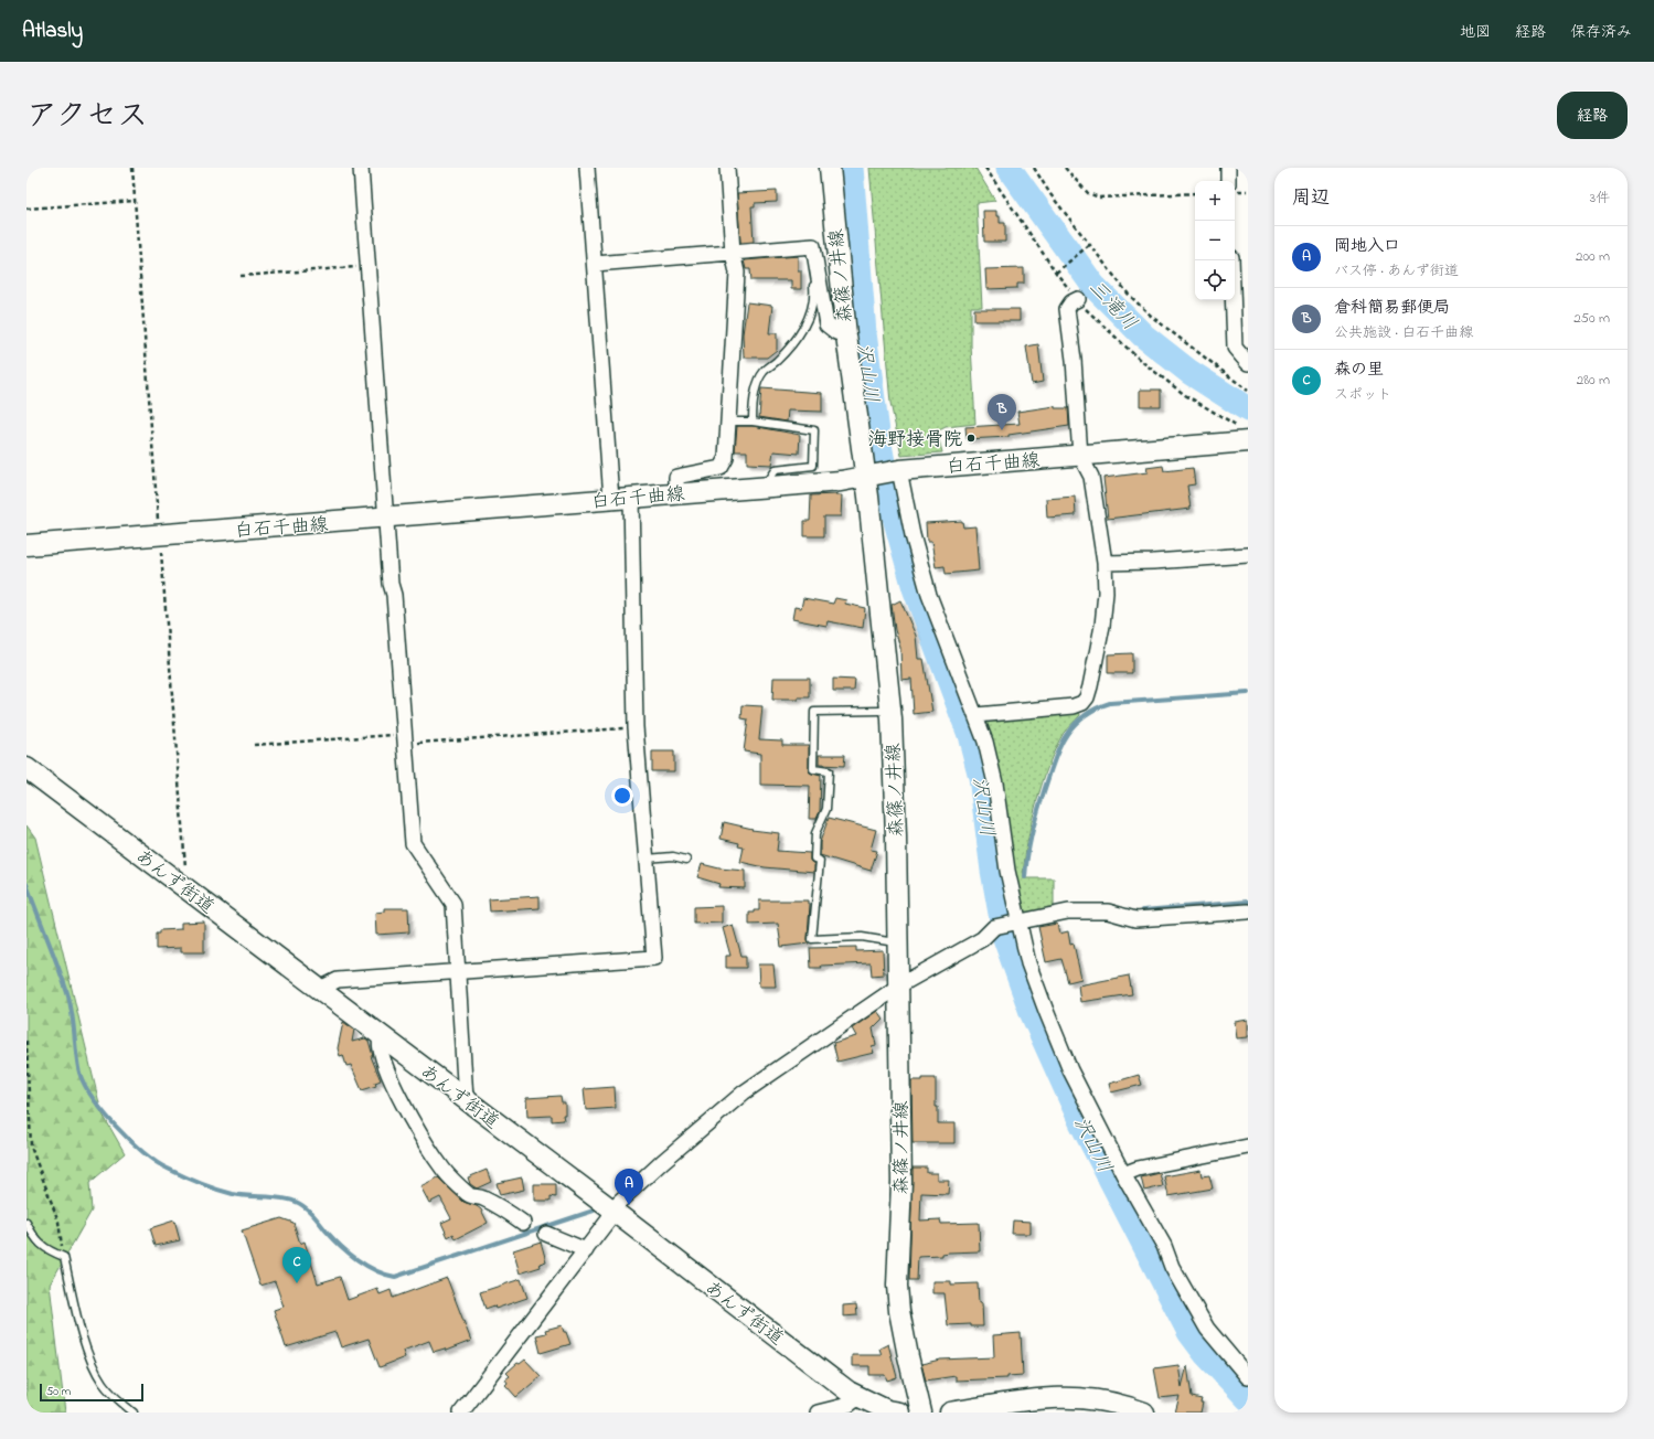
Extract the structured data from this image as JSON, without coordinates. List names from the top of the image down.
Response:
{
  "streets": {
    "main road": ["森篠ノ井線", "白石千曲線", "あんず街道"]
  },
  "crossings": [
    ["森篠ノ井線", "白石千曲線"]
  ],
  "water": ["三滝川", "沢山川"],
  "places": ["海野接骨院"],
  "scale_bar": "50 m",
  "page": {
    "header": "Atlasly",
    "nav": ["地図", "経路", "保存済み"],
    "title": "アクセス",
    "buttons": "経路",
    "heading": ["周辺", "3件"],
    "map_buttons": ["+", "−"],
    "list": [
      {
        "mark": "A",
        "name": "岡地入口",
        "note": "バス停 · あんず街道",
        "value": "200 m"
      },
      {
        "mark": "B",
        "name": "倉科簡易郵便局",
        "note": "公共施設 · 白石千曲線",
        "value": "250 m"
      },
      {
        "mark": "C",
        "name": "森の里",
        "note": "スポット",
        "value": "280 m"
      }
    ],
    "pins": ["B", "A", "C"],
    "scale": "50 m"
  }
}
